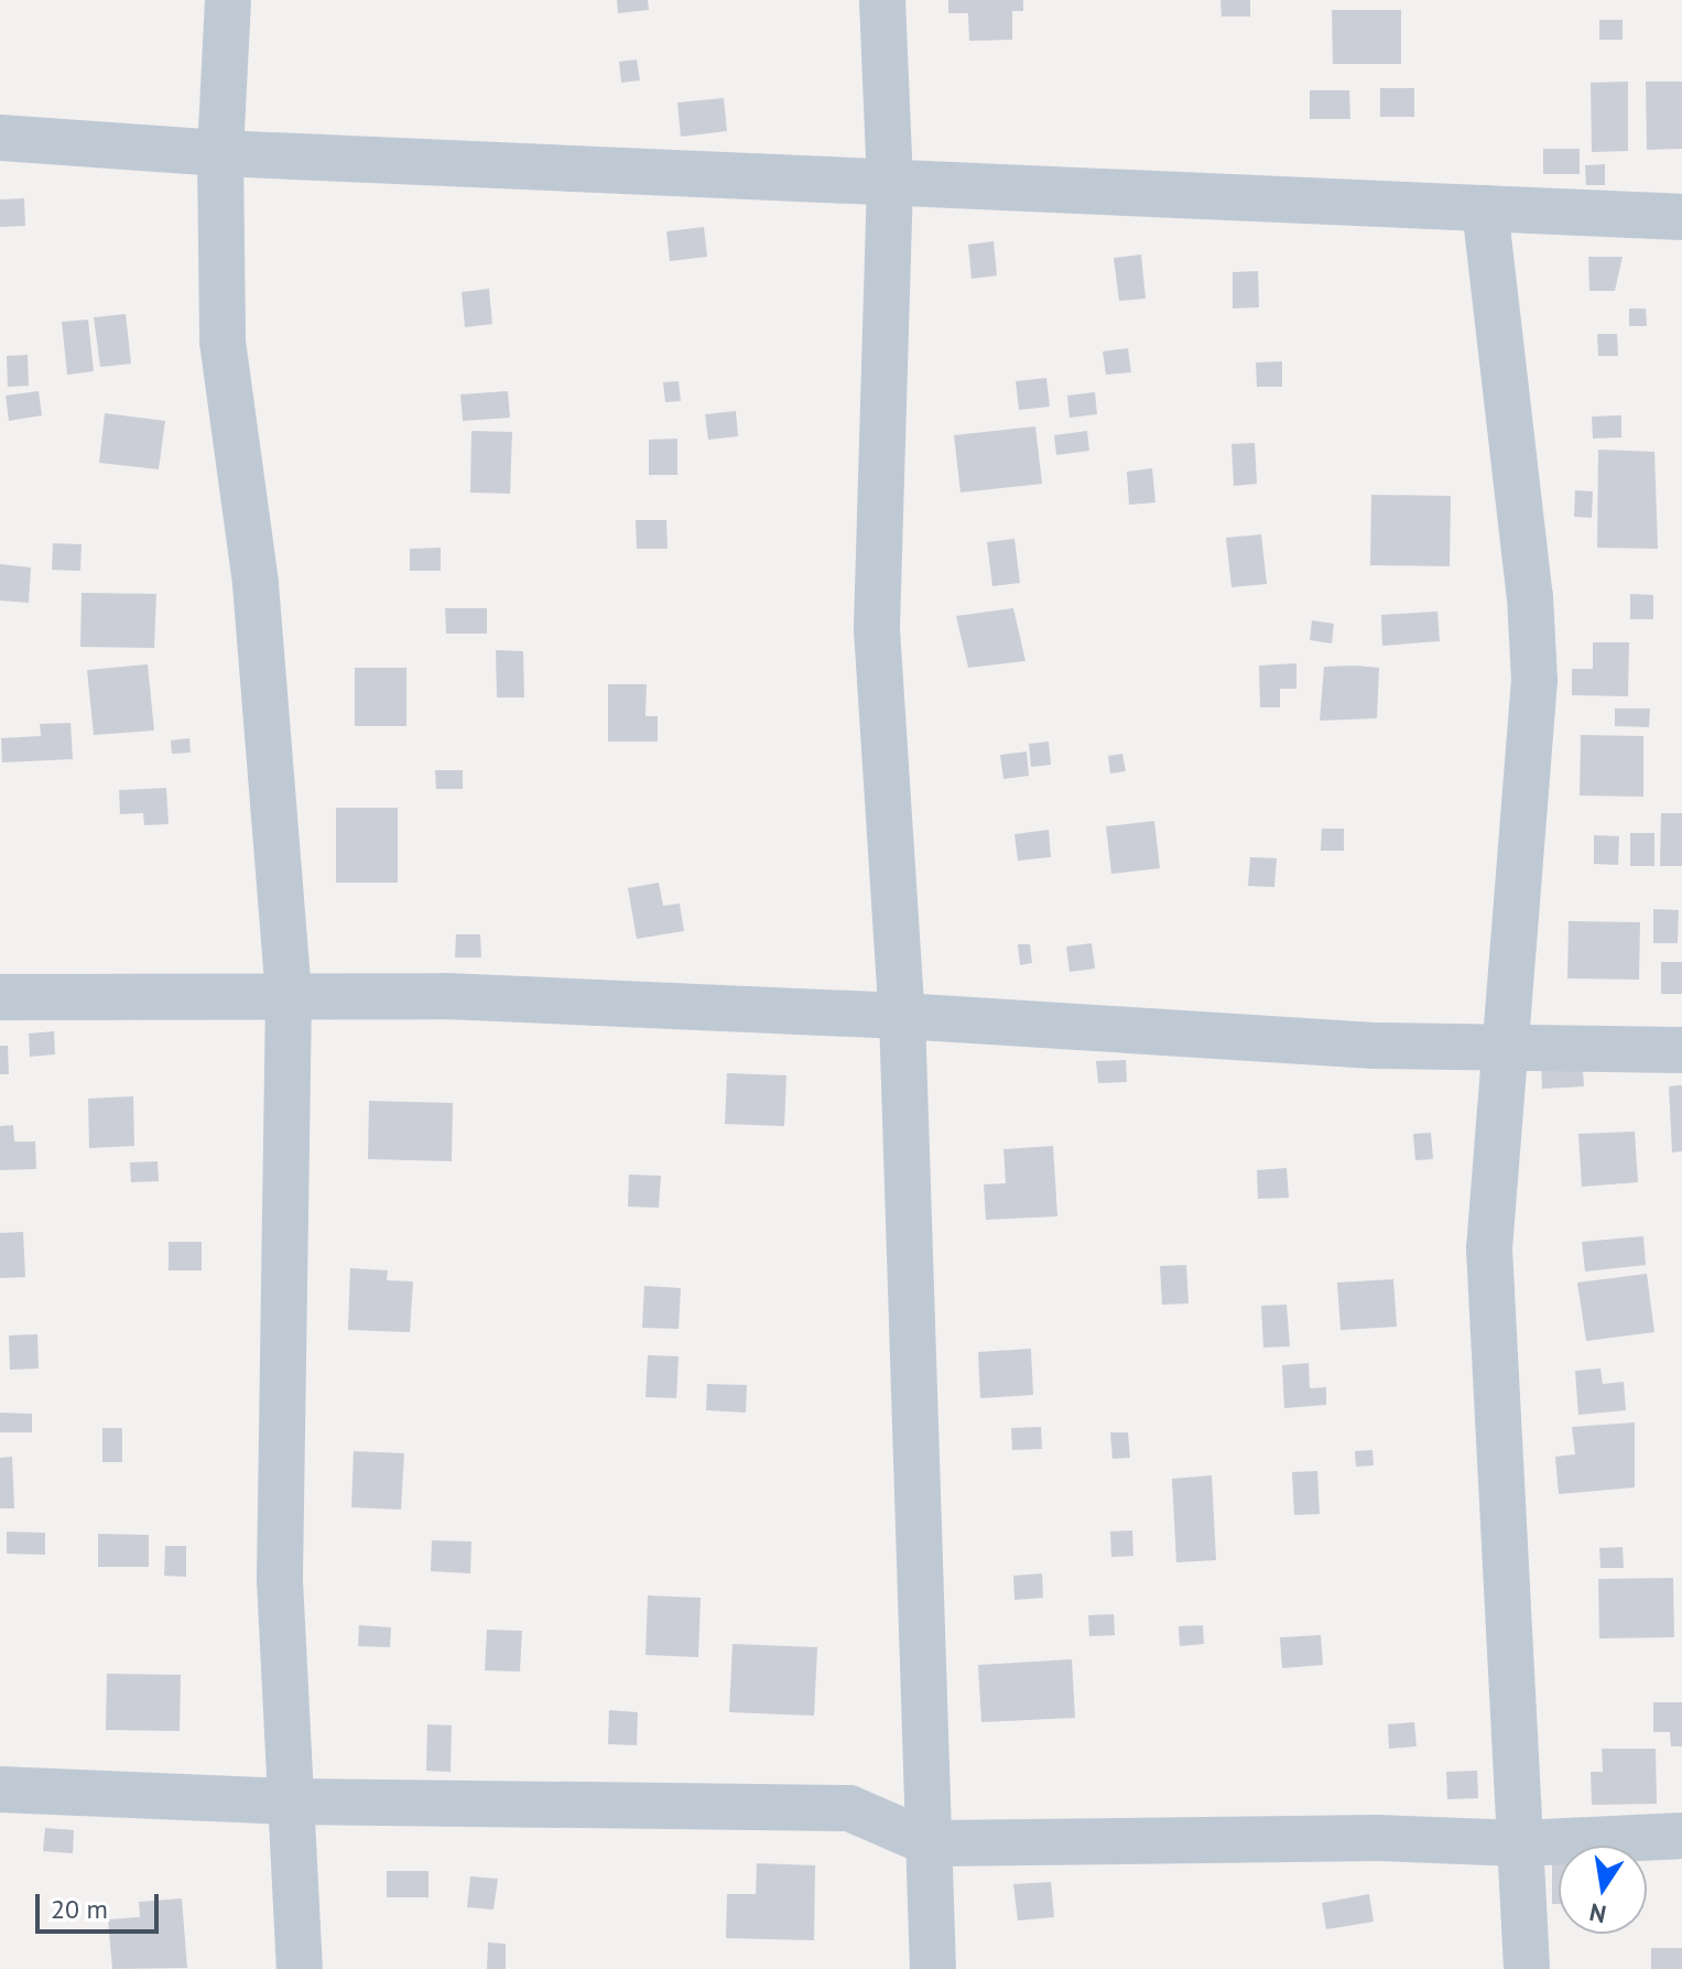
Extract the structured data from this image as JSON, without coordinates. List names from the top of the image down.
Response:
{
  "scale_bar": "20 m",
  "north": "bottom"
}
